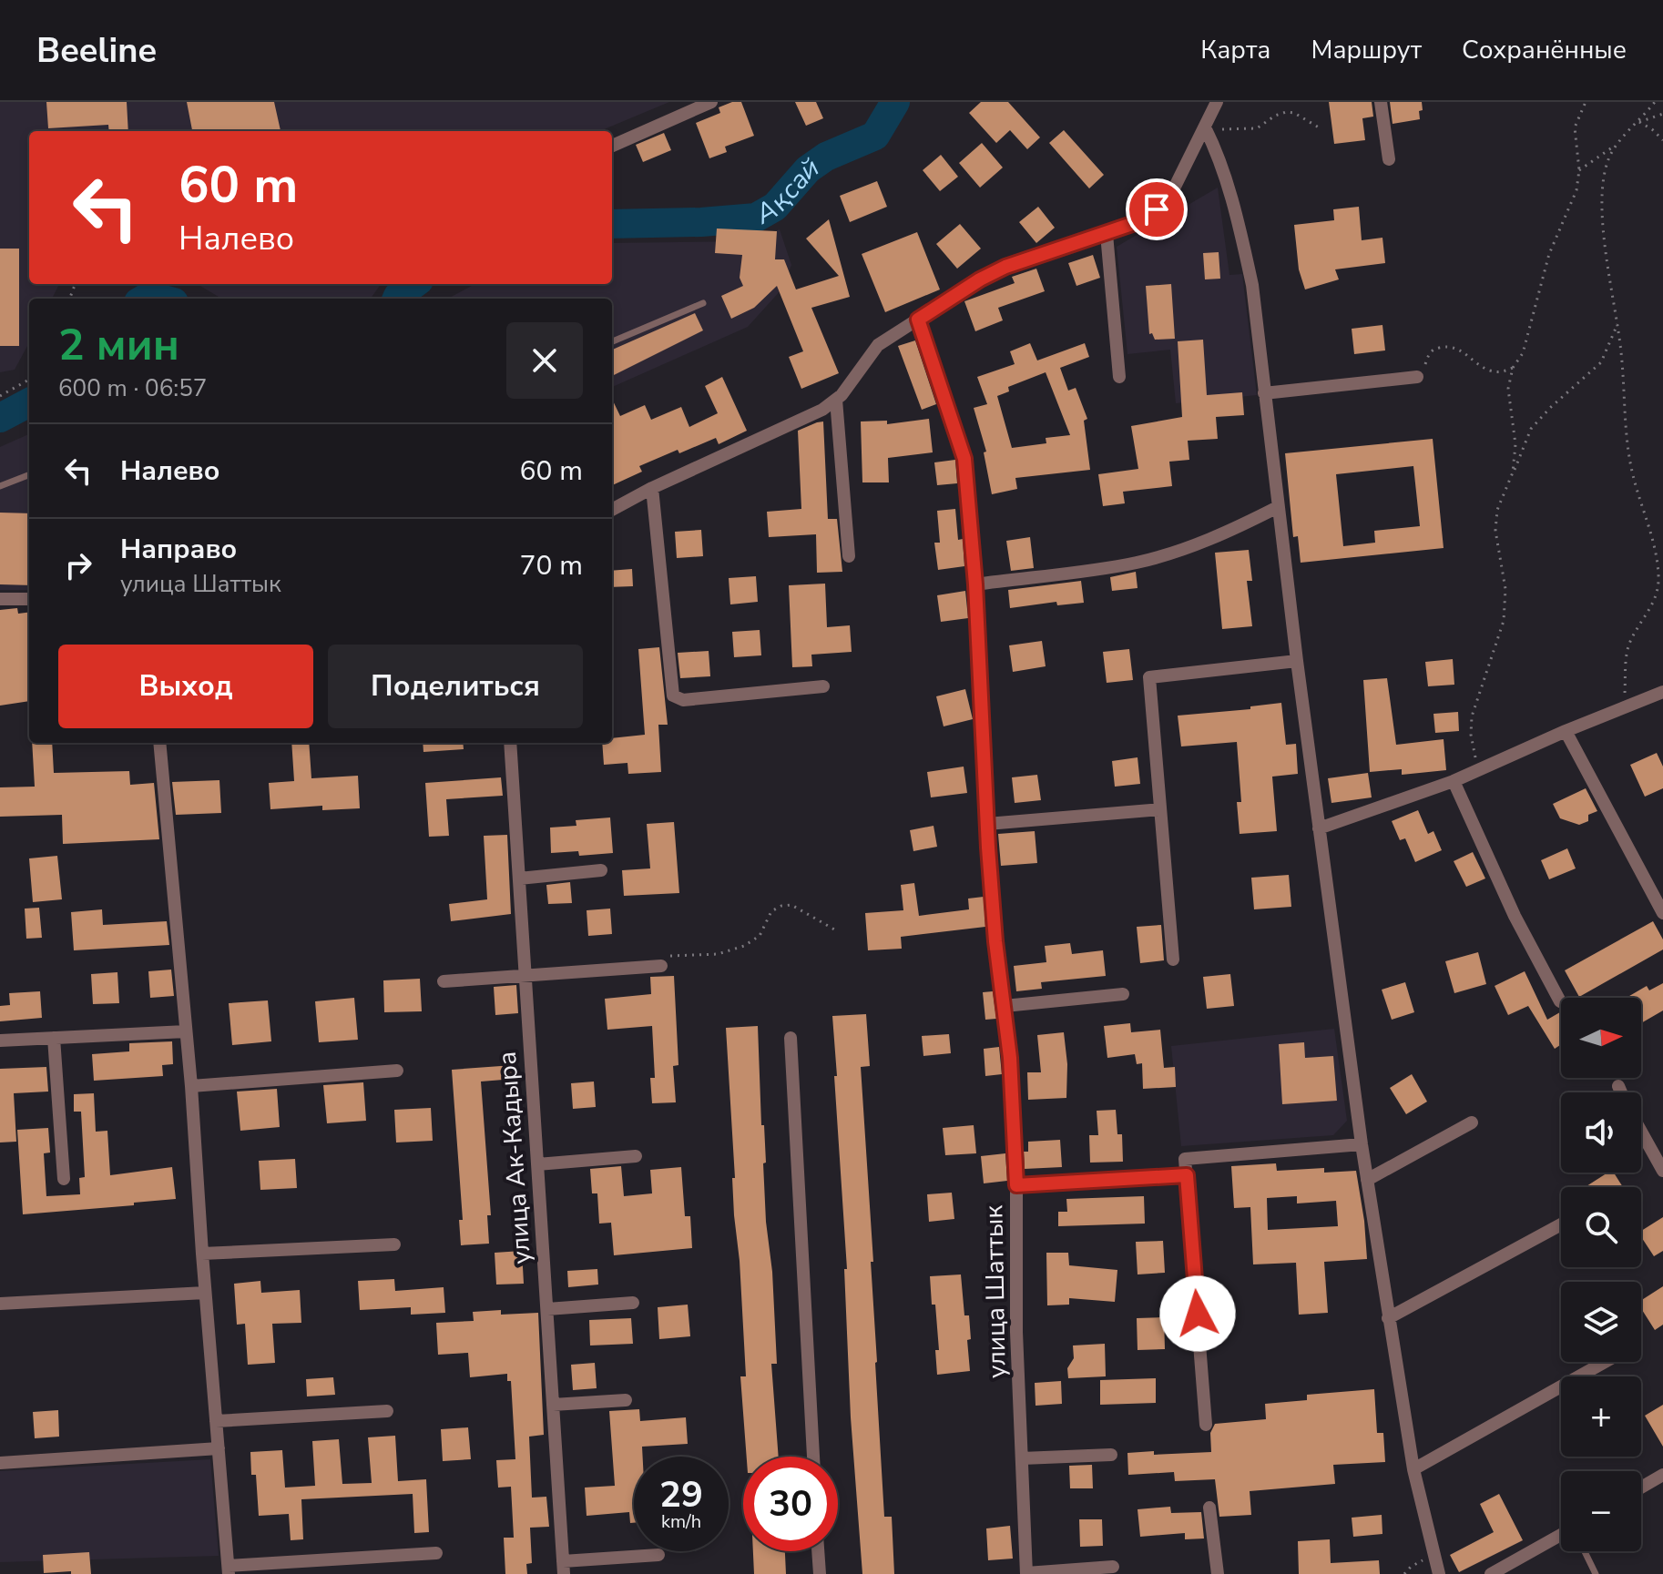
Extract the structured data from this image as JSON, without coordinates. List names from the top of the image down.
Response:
{
  "streets": {
    "street": ["улица Ак-Кадыра", "улица Шаттык"]
  },
  "water": ["Ақсай"],
  "north": "right",
  "page": {
    "header": "Beeline",
    "nav": ["Карта", "Маршрут", "Сохранённые"],
    "turn": ["60 m", "Налево"],
    "heading": ["2 мин", "600 m · 06:57"],
    "list": [
      {
        "name": "Налево",
        "value": "60 m"
      },
      {
        "name": "Направо",
        "note": "улица Шаттык",
        "value": "70 m"
      }
    ],
    "buttons": ["Выход", "Поделиться"],
    "map_buttons": ["+", "−"],
    "speed": "29 km/h",
    "limit": "30"
  }
}
